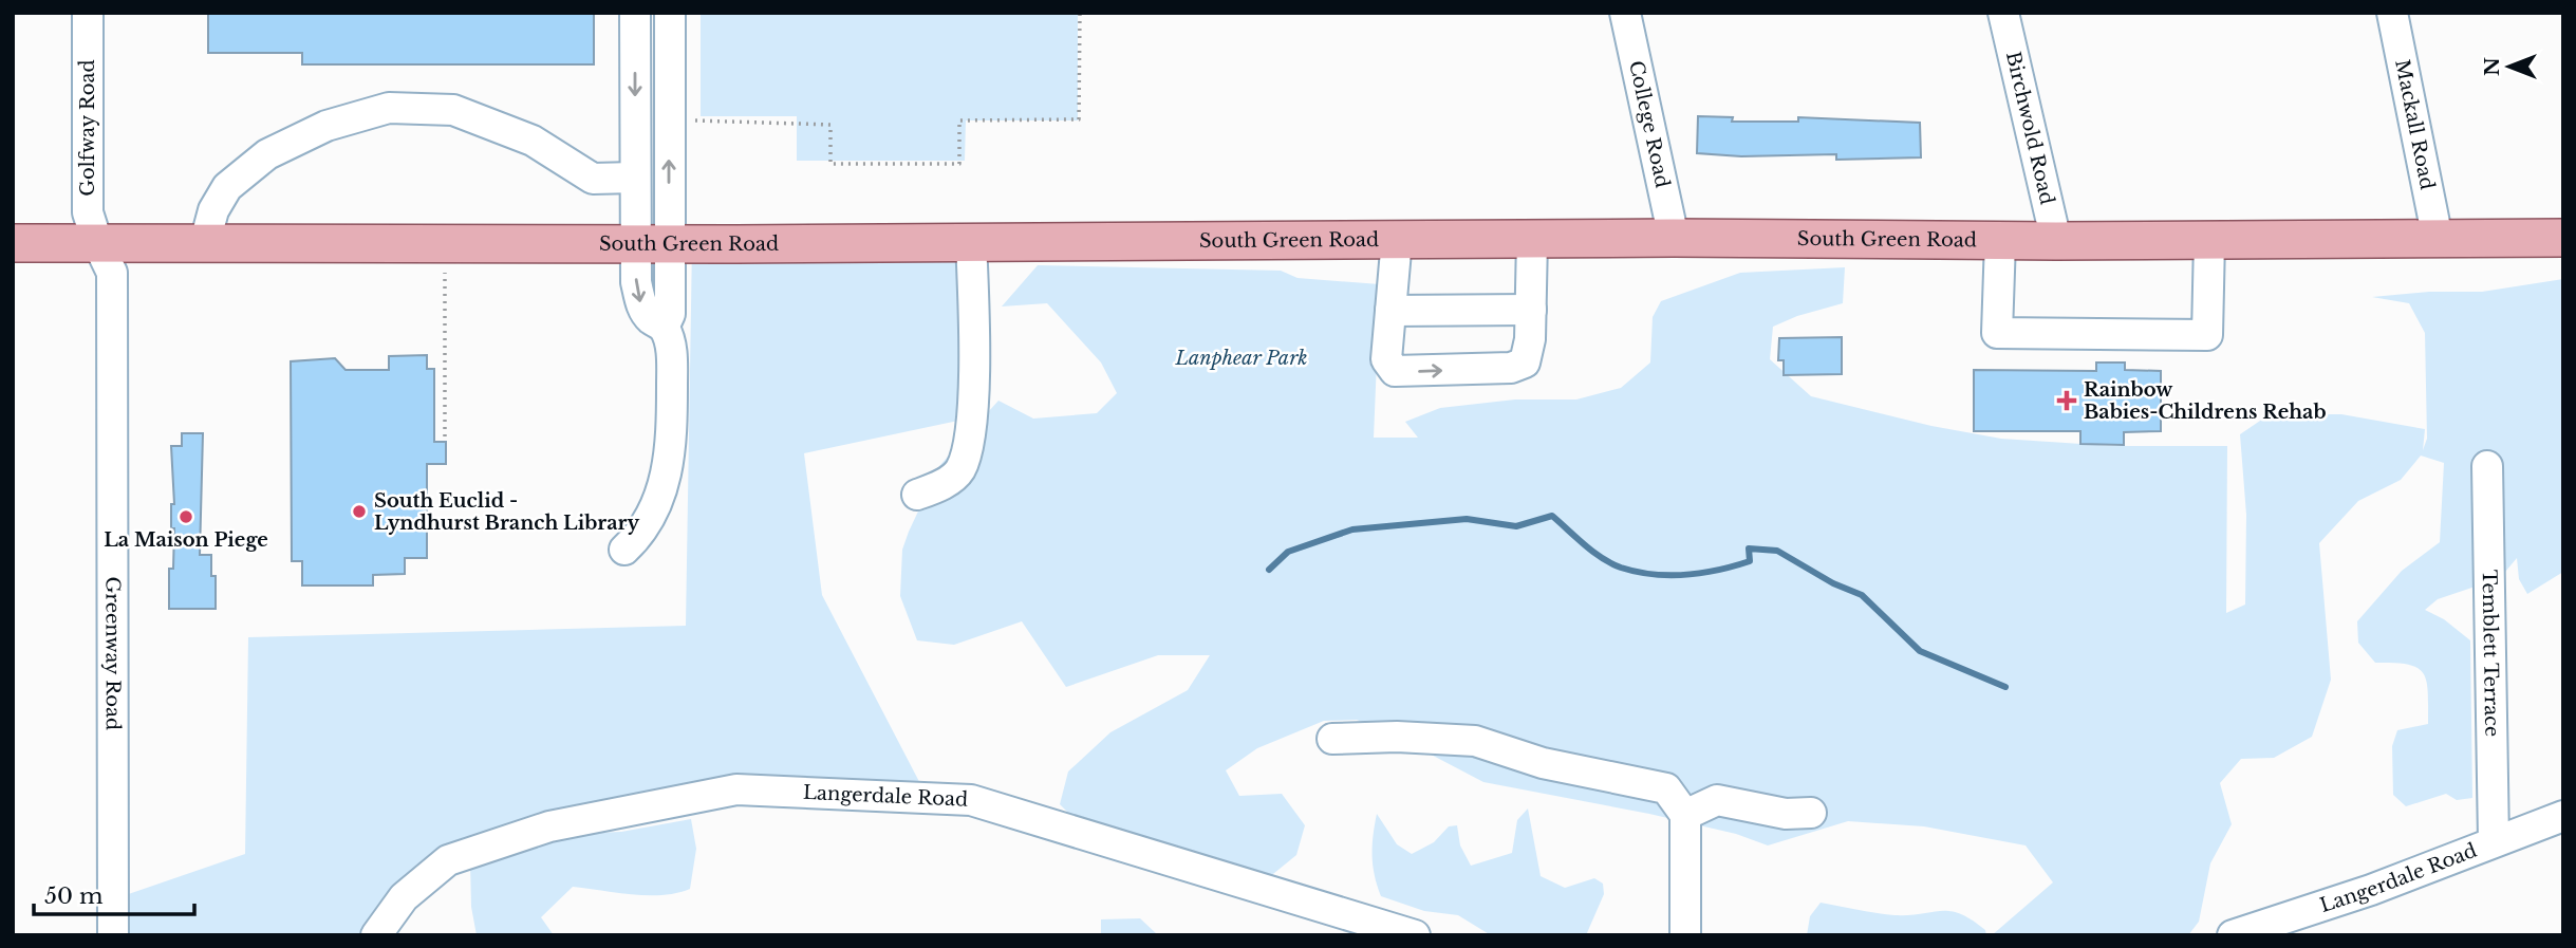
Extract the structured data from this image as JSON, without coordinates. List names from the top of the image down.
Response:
{
  "streets": {
    "main road": ["South Green Road"],
    "street": [
      "College Road",
      "Mackall Road",
      "Birchwold Road",
      "Golfway Road",
      "Greenway Road",
      "Temblett Terrace",
      "Langerdale Road"
    ]
  },
  "crossings": [
    ["College Road", "South Green Road"],
    ["Mackall Road", "South Green Road"],
    ["Birchwold Road", "South Green Road"],
    ["Golfway Road", "South Green Road"],
    ["Golfway Road", "Greenway Road"],
    ["South Green Road", "Greenway Road"],
    ["Temblett Terrace", "Langerdale Road"]
  ],
  "parks": ["Lanphear Park"],
  "places": {
    "health": ["Rainbow Babies-Childrens Rehab"],
    "other": ["South Euclid - Lyndhurst Branch Library", "La Maison Piege"]
  },
  "scale_bar": "50 m",
  "north": "left"
}
